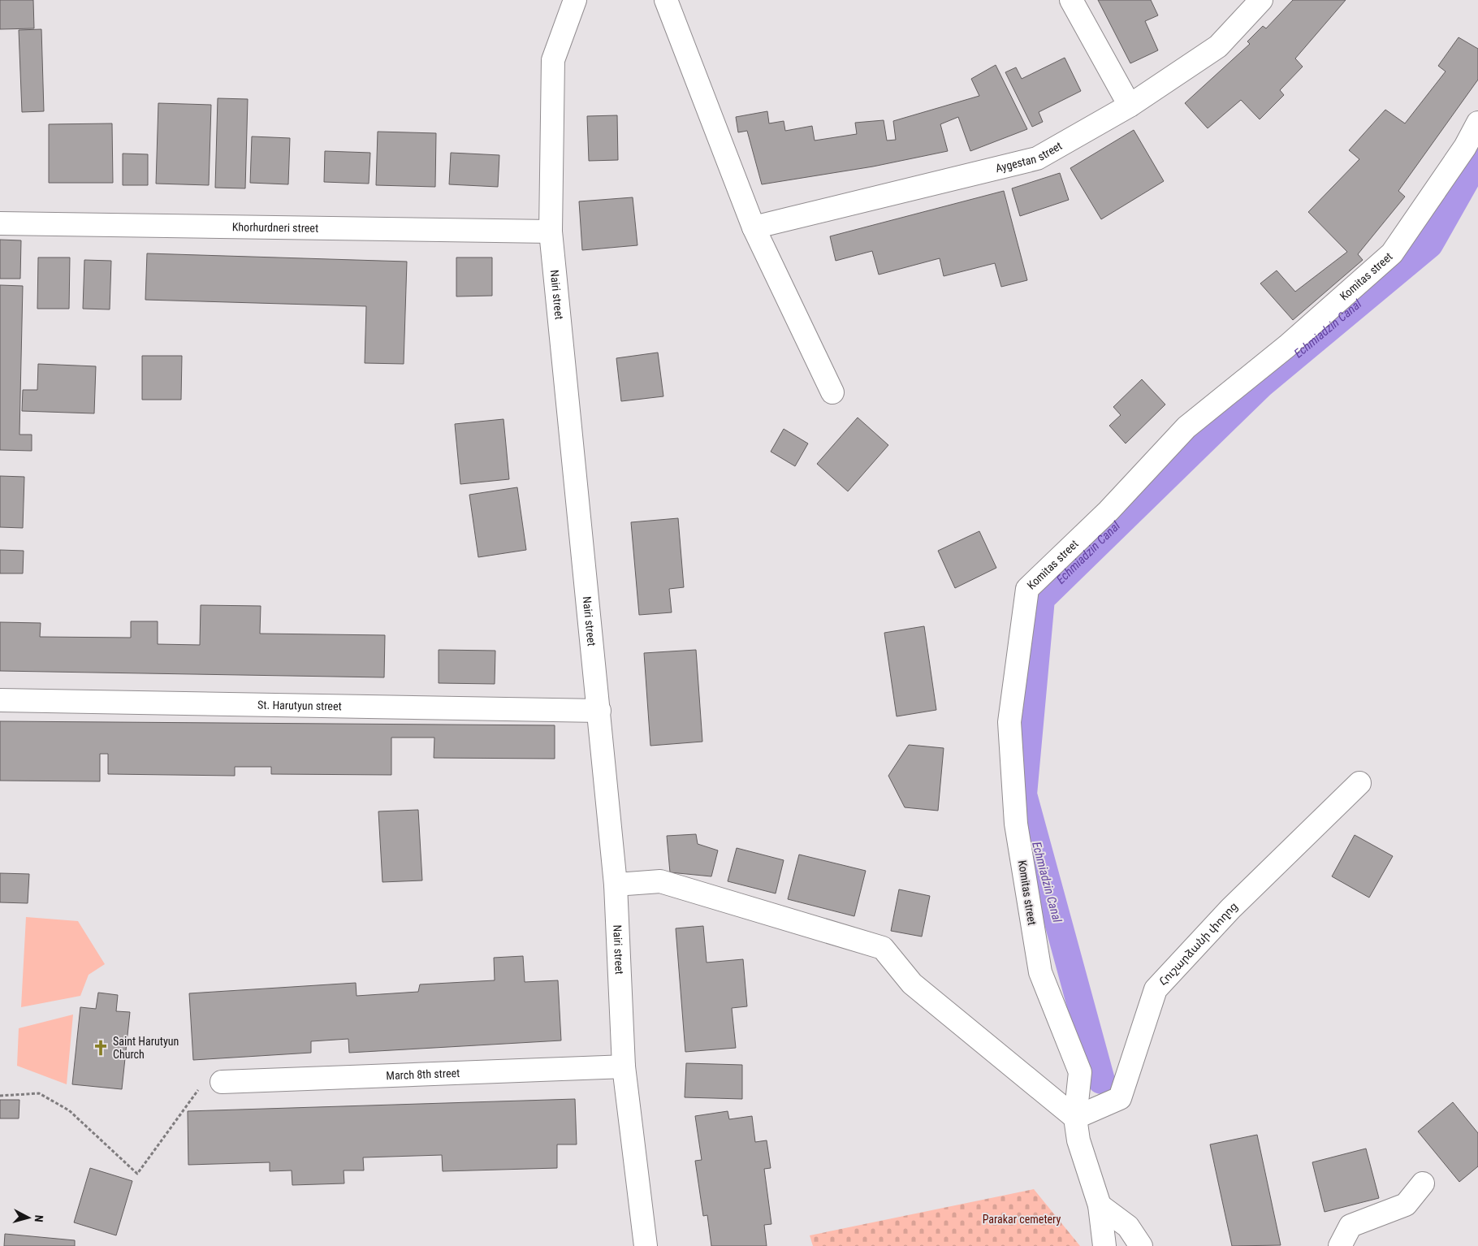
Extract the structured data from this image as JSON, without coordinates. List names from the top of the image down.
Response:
{
  "streets": {
    "street": [
      "Aygestan street",
      "Khorhurdneri street",
      "Komitas street",
      "Nairi street",
      "St. Harutyun street",
      "Հուշարձանի փողոց",
      "March 8th street"
    ]
  },
  "crossings": [
    ["Khorhurdneri street", "Nairi street"],
    ["Komitas street", "Հուշարձանի փողոց"],
    ["Nairi street", "St. Harutyun street"],
    ["Nairi street", "March 8th street"]
  ],
  "water": ["Echmiadzin Canal"],
  "parks": ["Parakar cemetery"],
  "places": {
    "church": ["Saint Harutyun Church"]
  },
  "north": "right"
}
